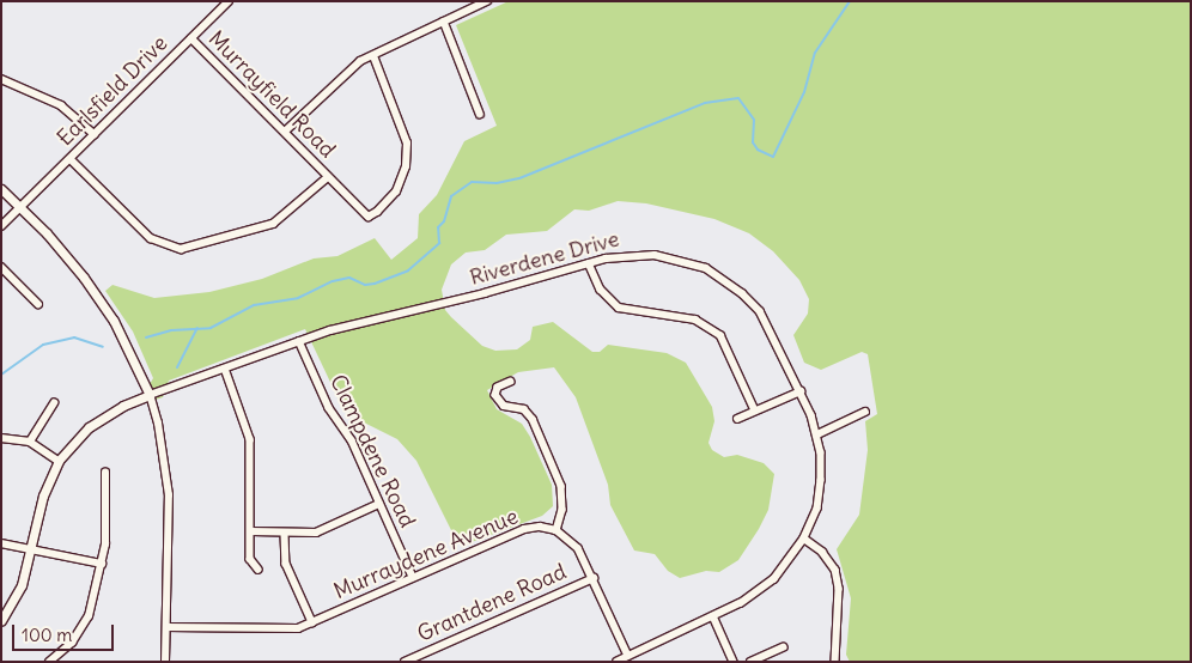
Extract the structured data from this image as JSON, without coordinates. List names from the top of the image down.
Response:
{
  "streets": {
    "street": [
      "Earlsfield Drive",
      "Murrayfield Road",
      "Riverdene Drive",
      "Clampdene Road",
      "Murraydene Avenue",
      "Grantdene Road"
    ]
  },
  "crossings": [
    ["Earlsfield Drive", "Murrayfield Road"],
    ["Riverdene Drive", "Clampdene Road"],
    ["Clampdene Road", "Murraydene Avenue"]
  ],
  "scale_bar": "100 m"
}
